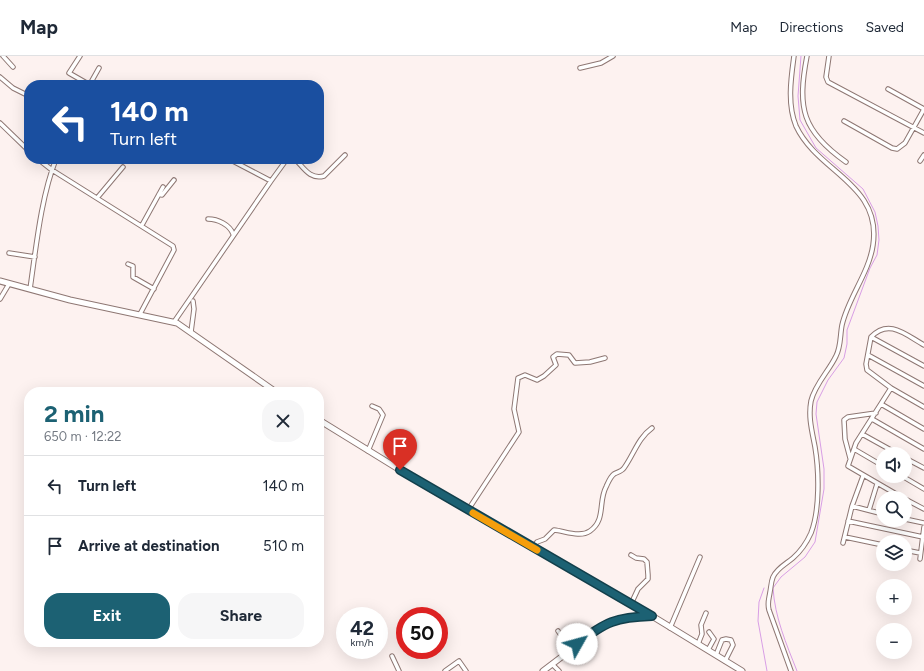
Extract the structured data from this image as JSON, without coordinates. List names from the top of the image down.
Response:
{
  "page": {
    "header": "Map",
    "nav": ["Map", "Directions", "Saved"],
    "turn": ["140 m", "Turn left"],
    "heading": ["2 min", "650 m · 12:22"],
    "map_buttons": ["+", "−"],
    "list": [
      {
        "name": "Turn left",
        "value": "140 m"
      },
      {
        "name": "Arrive at destination",
        "value": "510 m"
      }
    ],
    "buttons": ["Exit", "Share"],
    "speed": "42 km/h",
    "limit": "50"
  }
}
